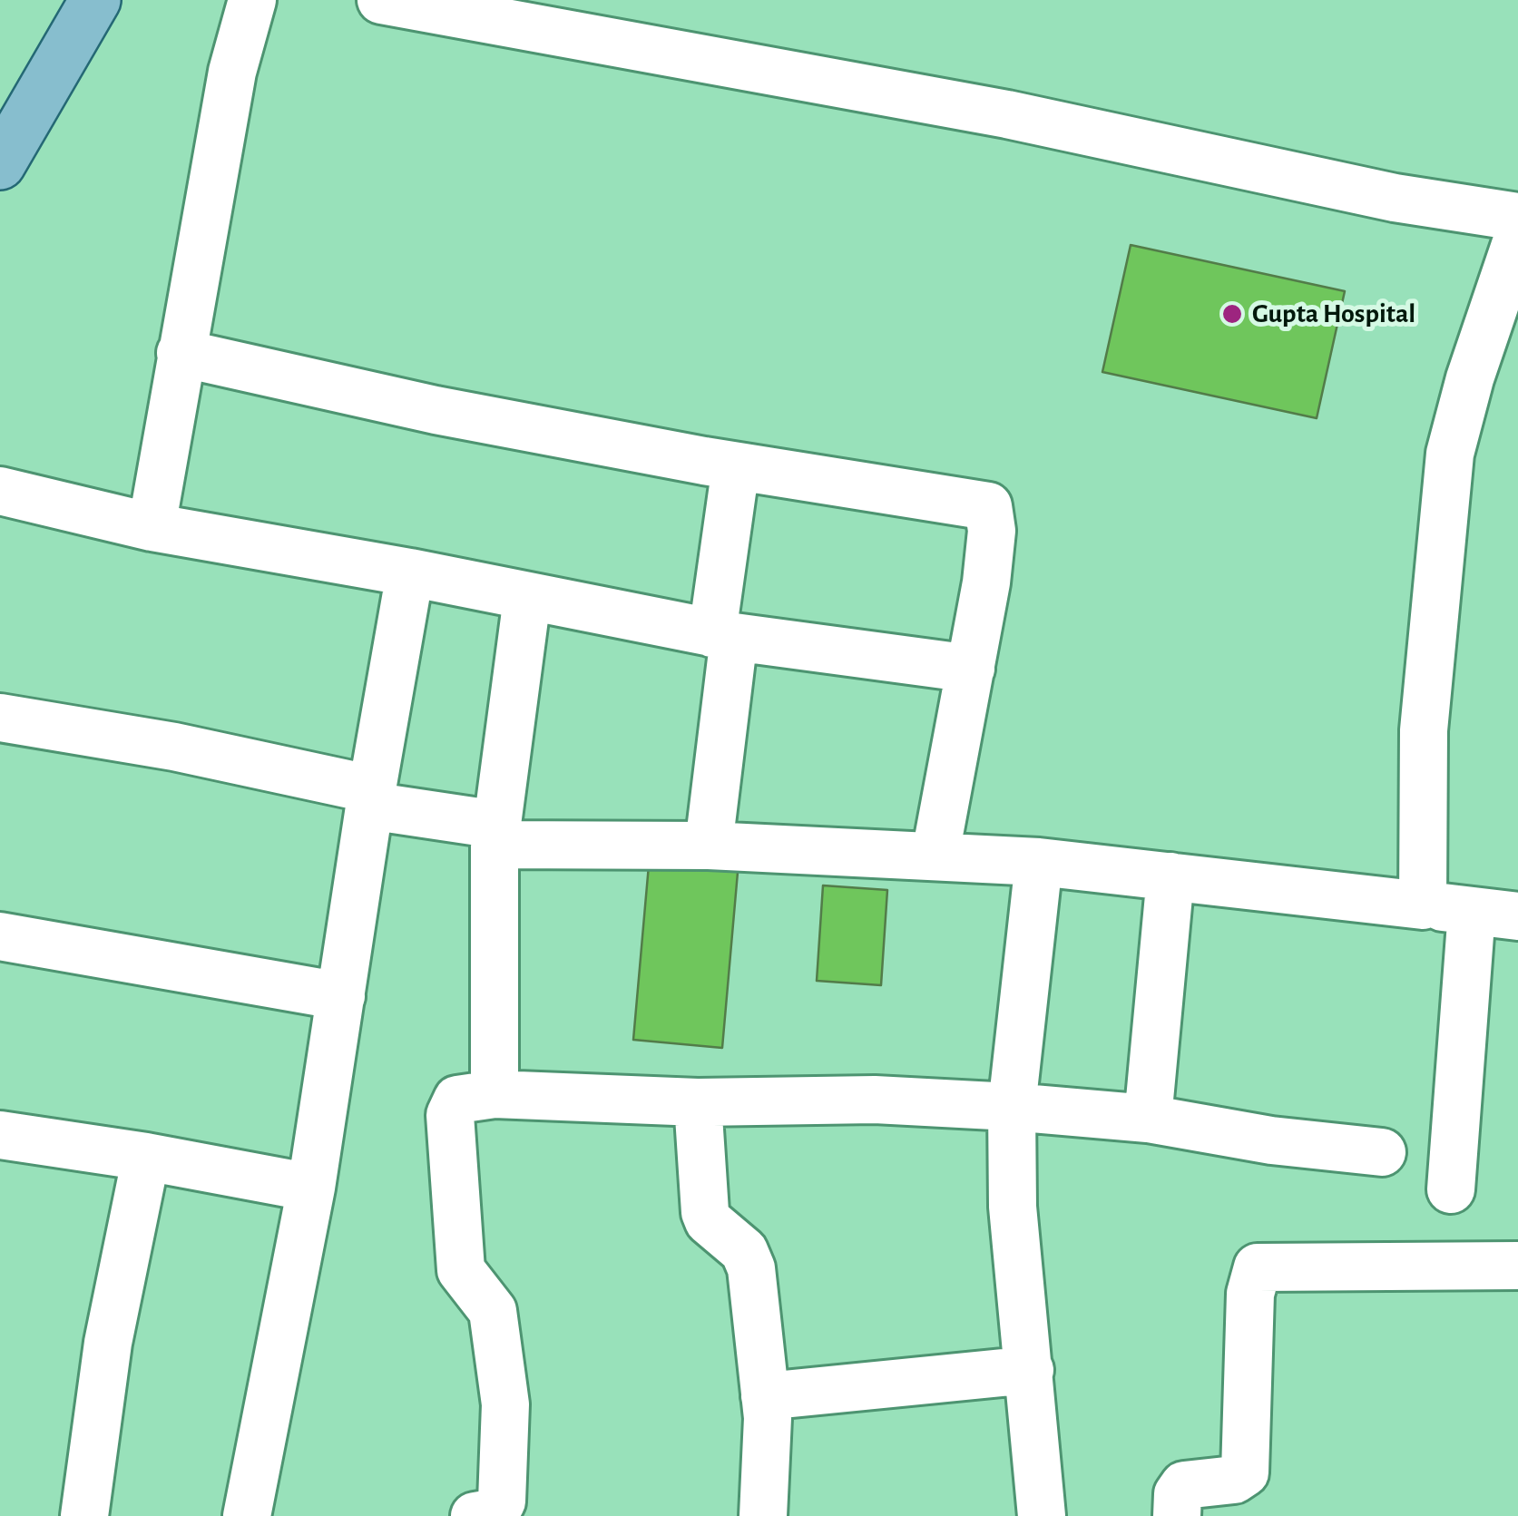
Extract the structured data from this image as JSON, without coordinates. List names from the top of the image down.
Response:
{
  "places": ["Gupta Hospital"]
}
